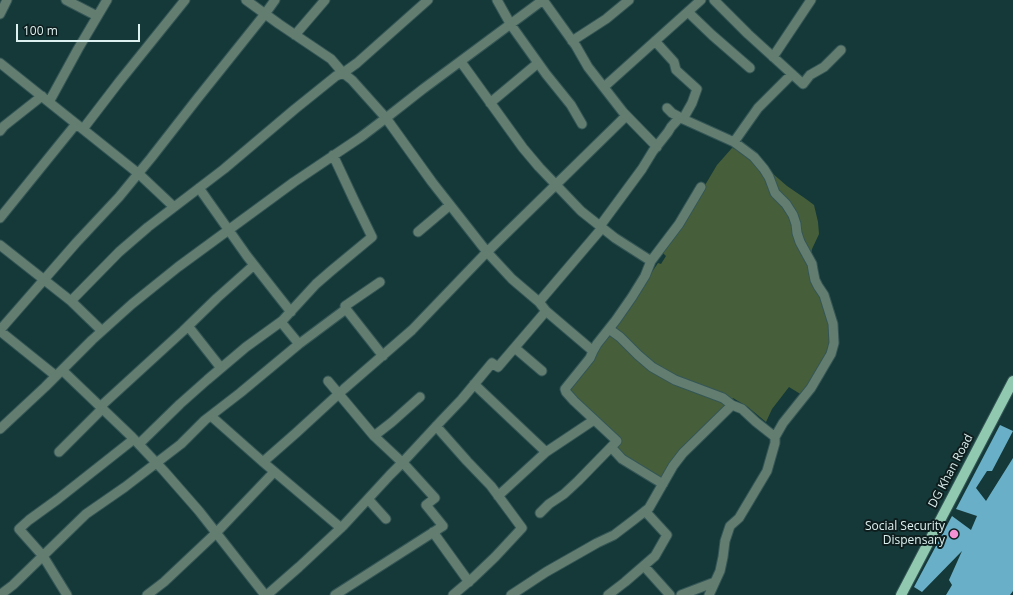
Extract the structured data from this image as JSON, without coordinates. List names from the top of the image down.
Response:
{
  "streets": {
    "main road": ["DG Khan Road"]
  },
  "places": ["Social Security Dispensary"],
  "scale_bar": "100 m"
}
